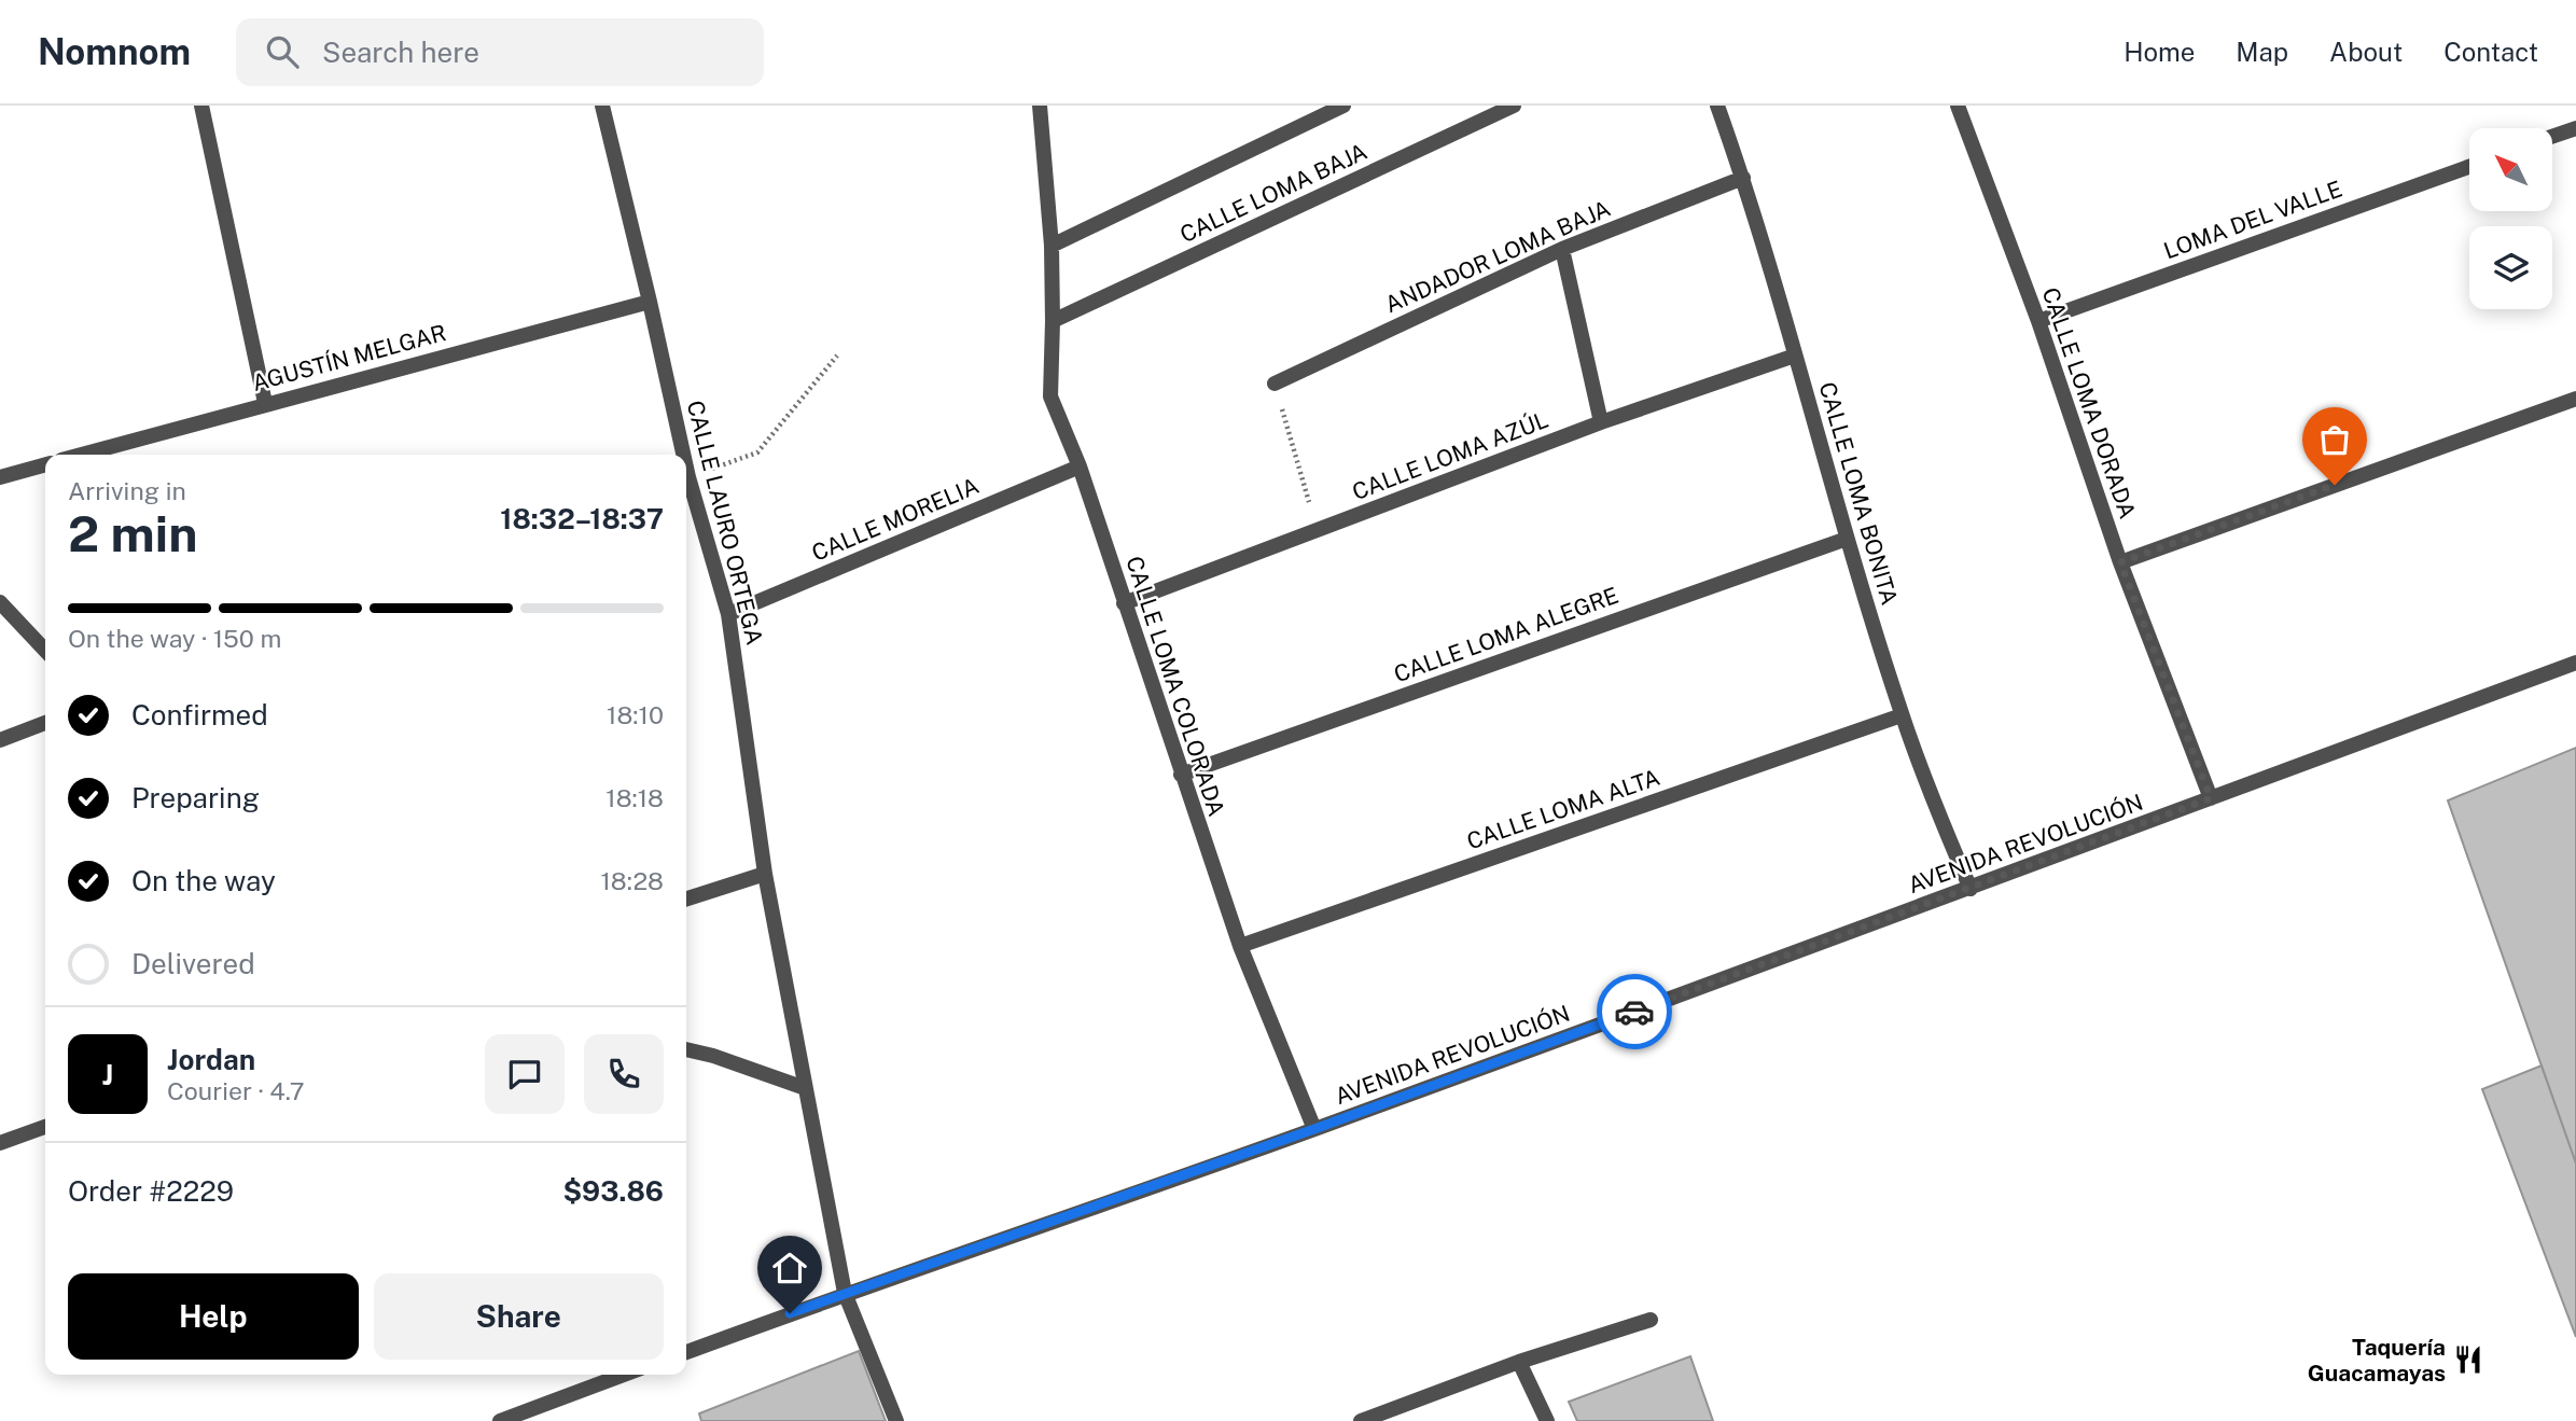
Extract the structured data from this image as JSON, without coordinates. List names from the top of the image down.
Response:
{
  "streets": {
    "street": [
      "CALLE LOMA BAJA",
      "LOMA DEL VALLE",
      "ANDADOR LOMA BAJA",
      "AGUSTÍN MELGAR",
      "CALLE LOMA DORADA",
      "CALLE LOMA AZÚL",
      "CALLE LOMA BONITA",
      "CALLE MORELIA",
      "CALLE LAURO ORTEGA",
      "CALLE LOMA ALEGRE",
      "CALLE LOMA COLORADA",
      "CALLE LOMA ALTA",
      "AVENIDA REVOLUCIÓN"
    ]
  },
  "crossings": [
    ["CALLE LOMA BAJA", "CALLE LOMA COLORADA"],
    ["LOMA DEL VALLE", "CALLE LOMA DORADA"],
    ["ANDADOR LOMA BAJA", "CALLE LOMA BONITA"],
    ["AGUSTÍN MELGAR", "CALLE LAURO ORTEGA"],
    ["CALLE LOMA DORADA", "AVENIDA REVOLUCIÓN"],
    ["CALLE LOMA AZÚL", "CALLE LOMA BONITA"],
    ["CALLE LOMA AZÚL", "CALLE LOMA COLORADA"],
    ["CALLE LOMA BONITA", "CALLE LOMA ALEGRE"],
    ["CALLE LOMA BONITA", "CALLE LOMA ALTA"],
    ["CALLE LOMA BONITA", "AVENIDA REVOLUCIÓN"],
    ["CALLE MORELIA", "CALLE LAURO ORTEGA"],
    ["CALLE MORELIA", "CALLE LOMA COLORADA"],
    ["CALLE LAURO ORTEGA", "AVENIDA REVOLUCIÓN"],
    ["CALLE LOMA ALEGRE", "CALLE LOMA COLORADA"],
    ["CALLE LOMA COLORADA", "CALLE LOMA ALTA"],
    ["CALLE LOMA COLORADA", "AVENIDA REVOLUCIÓN"]
  ],
  "places": {
    "restaurant": ["Taquería Guacamayas"]
  },
  "north": "top left",
  "page": {
    "header": "Nomnom",
    "search": "Search here",
    "nav": [
      "Home",
      "Map",
      "About",
      "Contact"
    ],
    "heading": ["2 min", "Arriving in", "18:32–18:37"],
    "panel": [
      "Jordan",
      "Courier · 4.7",
      "Order #2229",
      "$93.86"
    ],
    "bar": "On the way · 150 m",
    "list": [
      ["Confirmed", "18:10"],
      ["Preparing", "18:18"],
      ["On the way", "18:28"],
      "Delivered"
    ],
    "round": "J",
    "buttons": ["Help", "Share"]
  }
}
